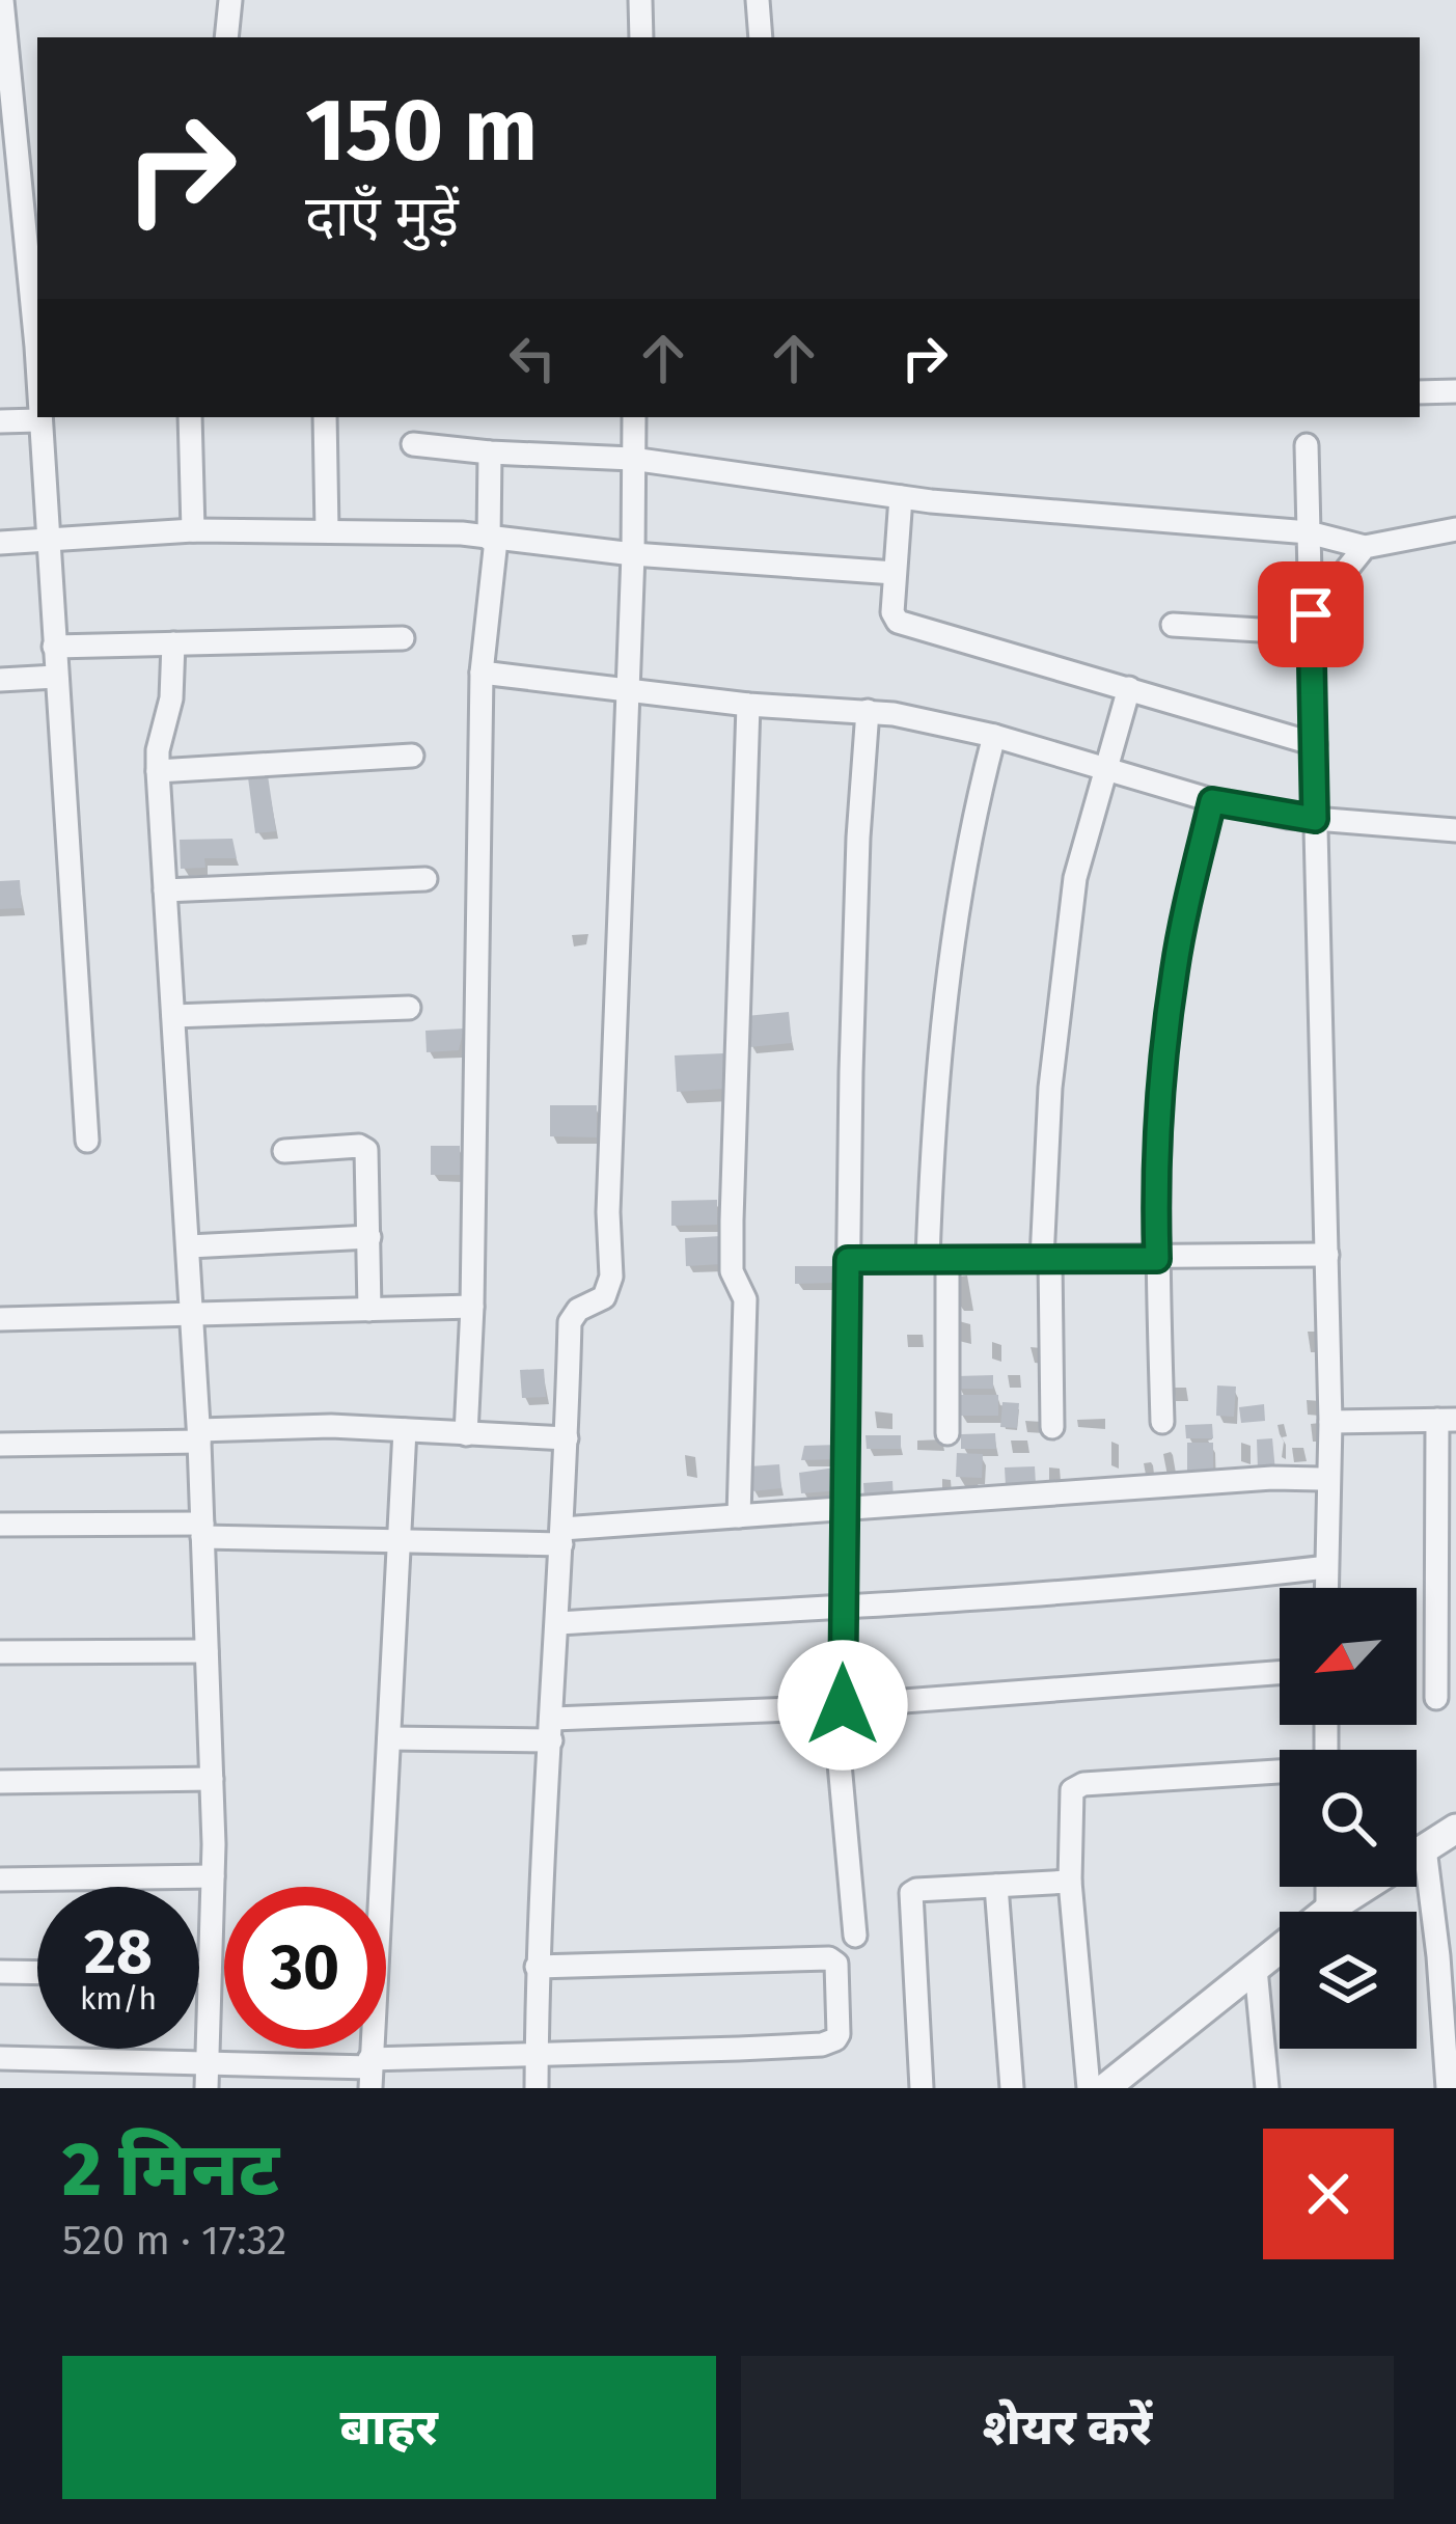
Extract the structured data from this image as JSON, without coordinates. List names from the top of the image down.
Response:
{
  "north": "bottom left",
  "page": {
    "turn": ["150 m", "दाएँ मुड़ें"],
    "speed": "28 km/h",
    "limit": "30",
    "heading": ["2 मिनट", "520 m · 17:32"],
    "buttons": ["बाहर", "शेयर करें"]
  }
}
